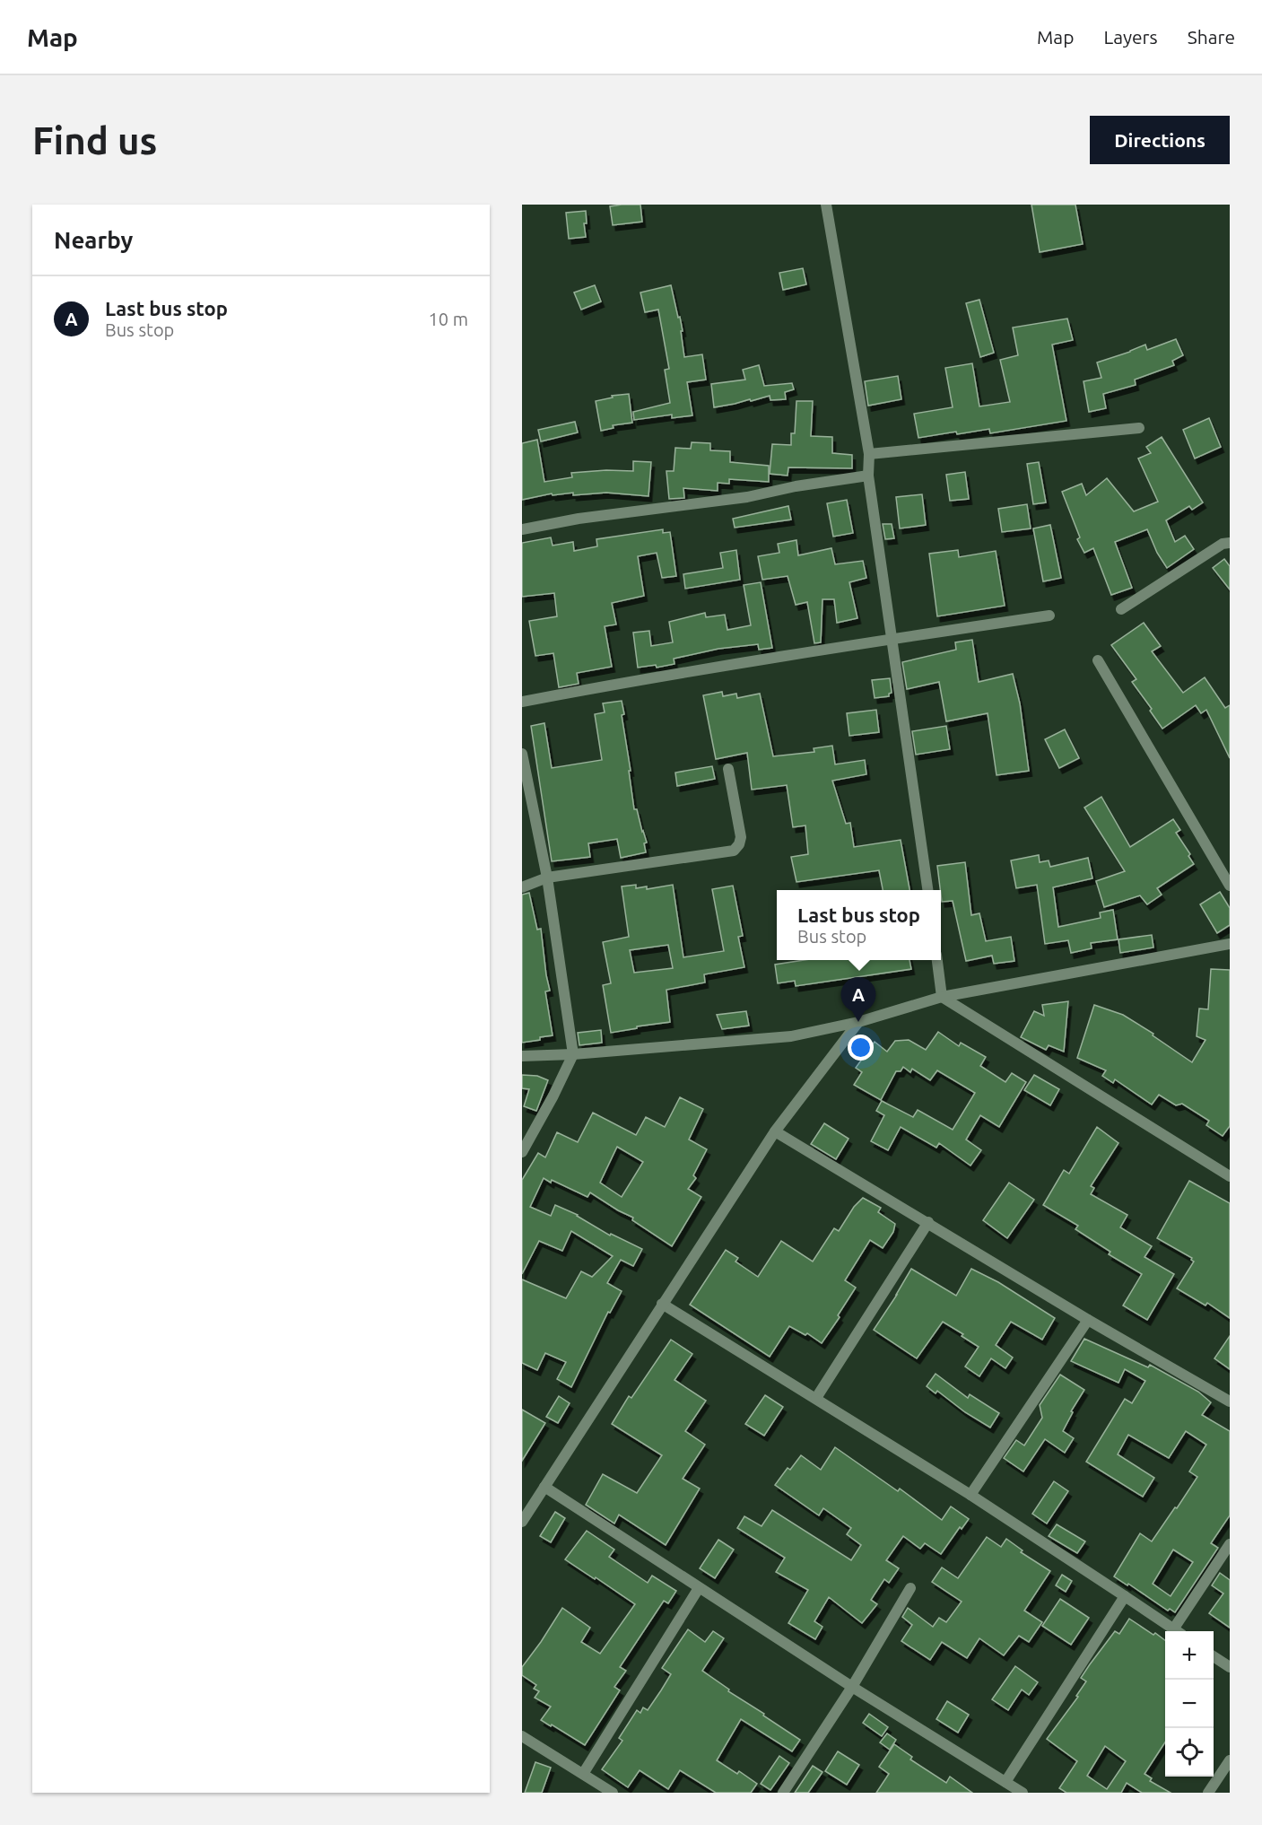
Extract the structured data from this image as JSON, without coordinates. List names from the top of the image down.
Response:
{
  "page": {
    "header": "Map",
    "nav": ["Map", "Layers", "Share"],
    "buttons": "Directions",
    "title": "Find us",
    "heading": "Nearby",
    "list": [
      {
        "mark": "A",
        "name": "Last bus stop",
        "note": "Bus stop",
        "value": "10 m"
      }
    ],
    "popup": ["Last bus stop", "Bus stop"],
    "pins": "A",
    "map_buttons": ["+", "−"]
  }
}
